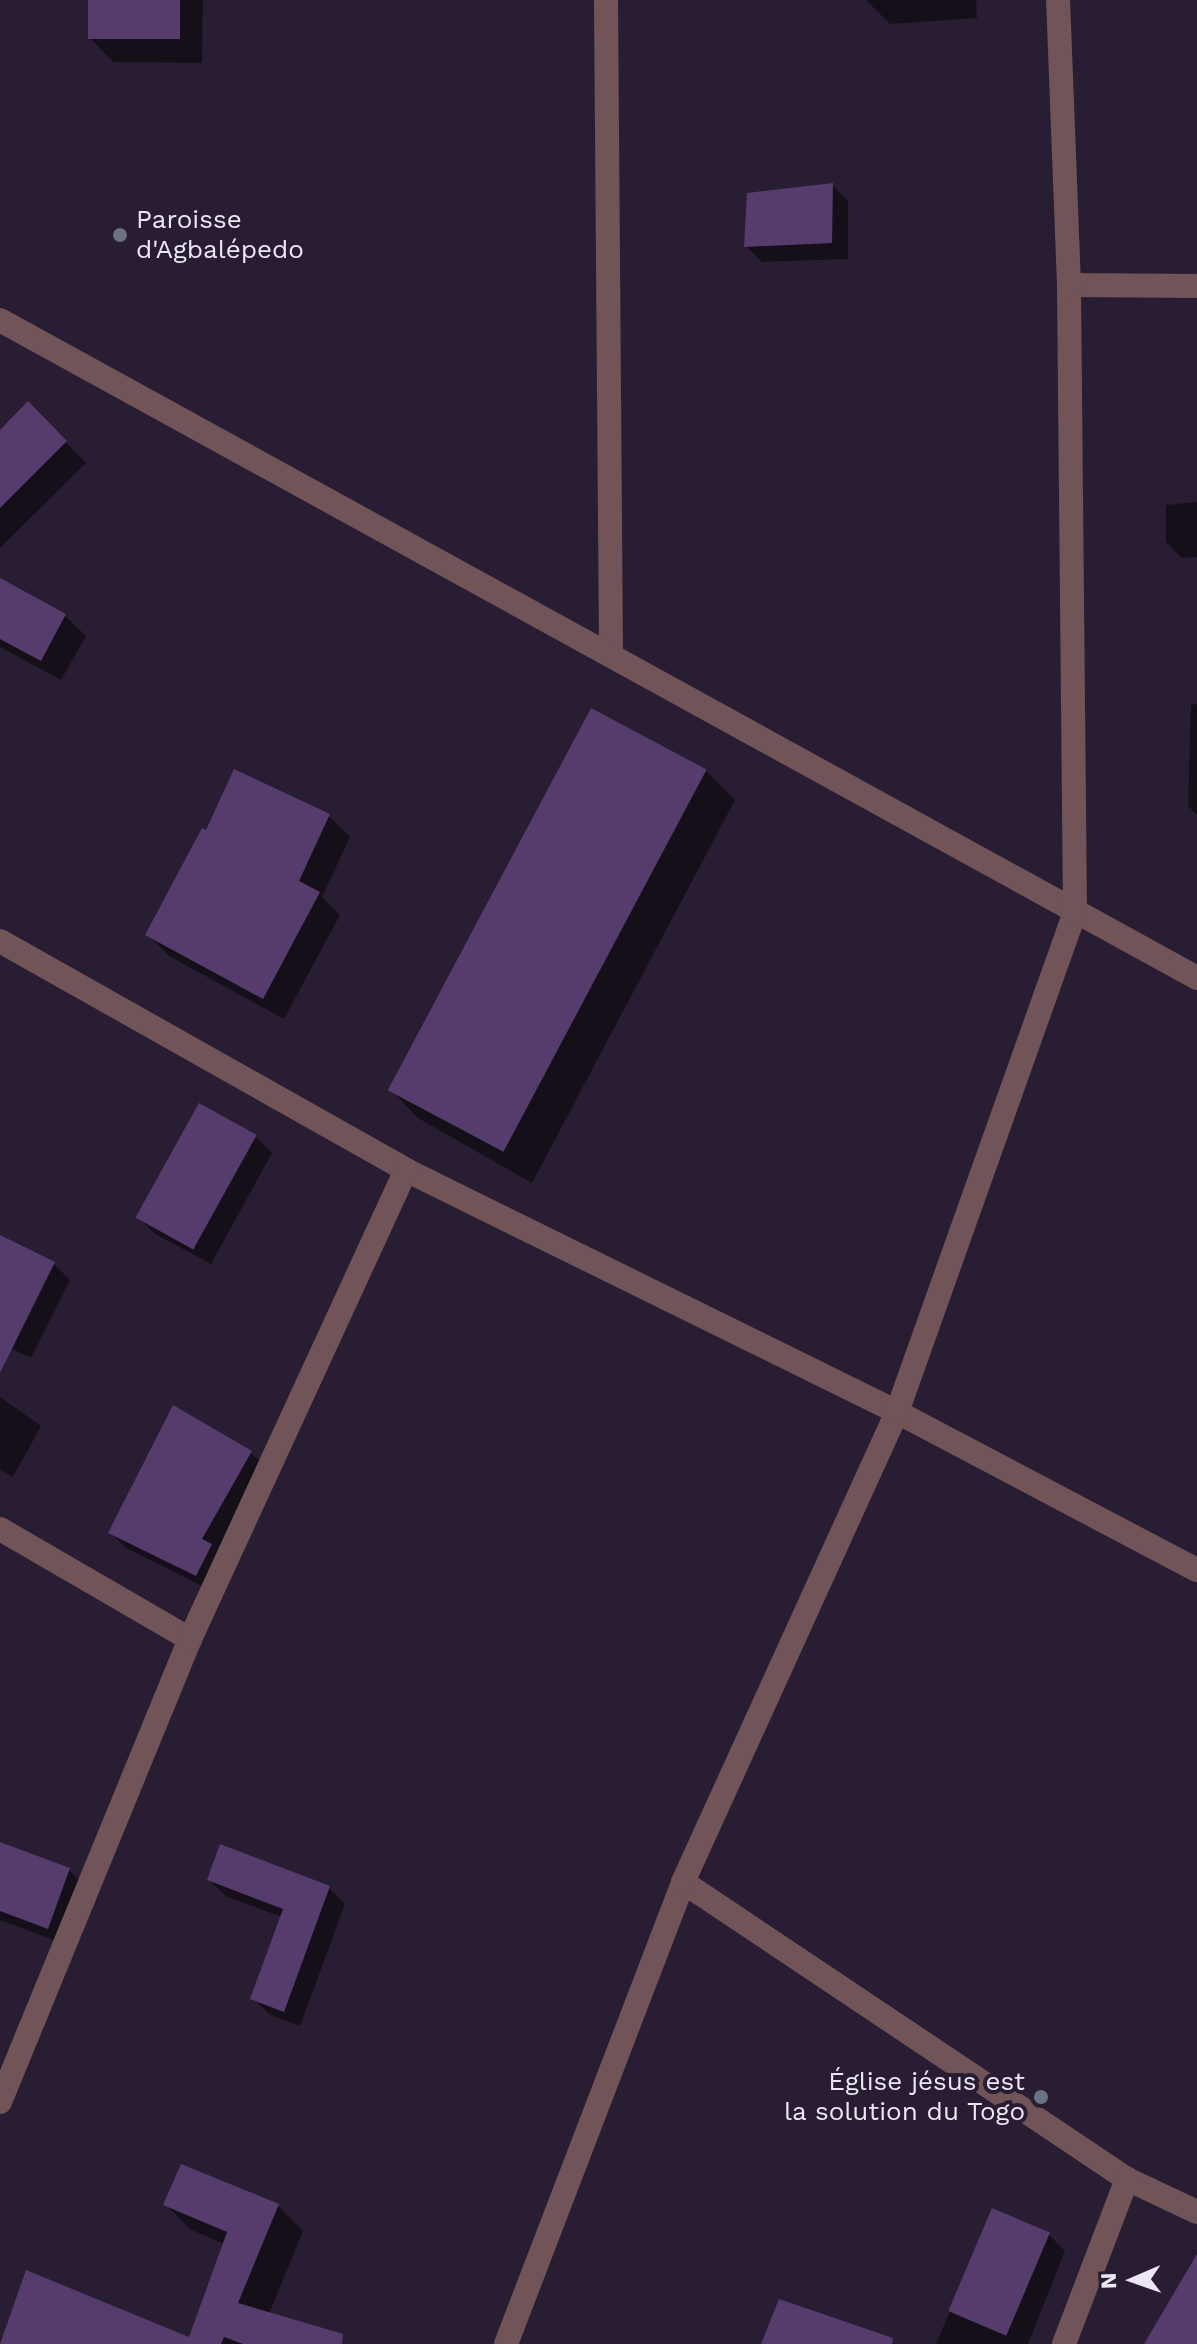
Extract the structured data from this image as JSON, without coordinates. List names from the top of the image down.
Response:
{
  "places": ["Paroisse d'Agbalépedo", "Église jésus est la solution du Togo"],
  "north": "left"
}
